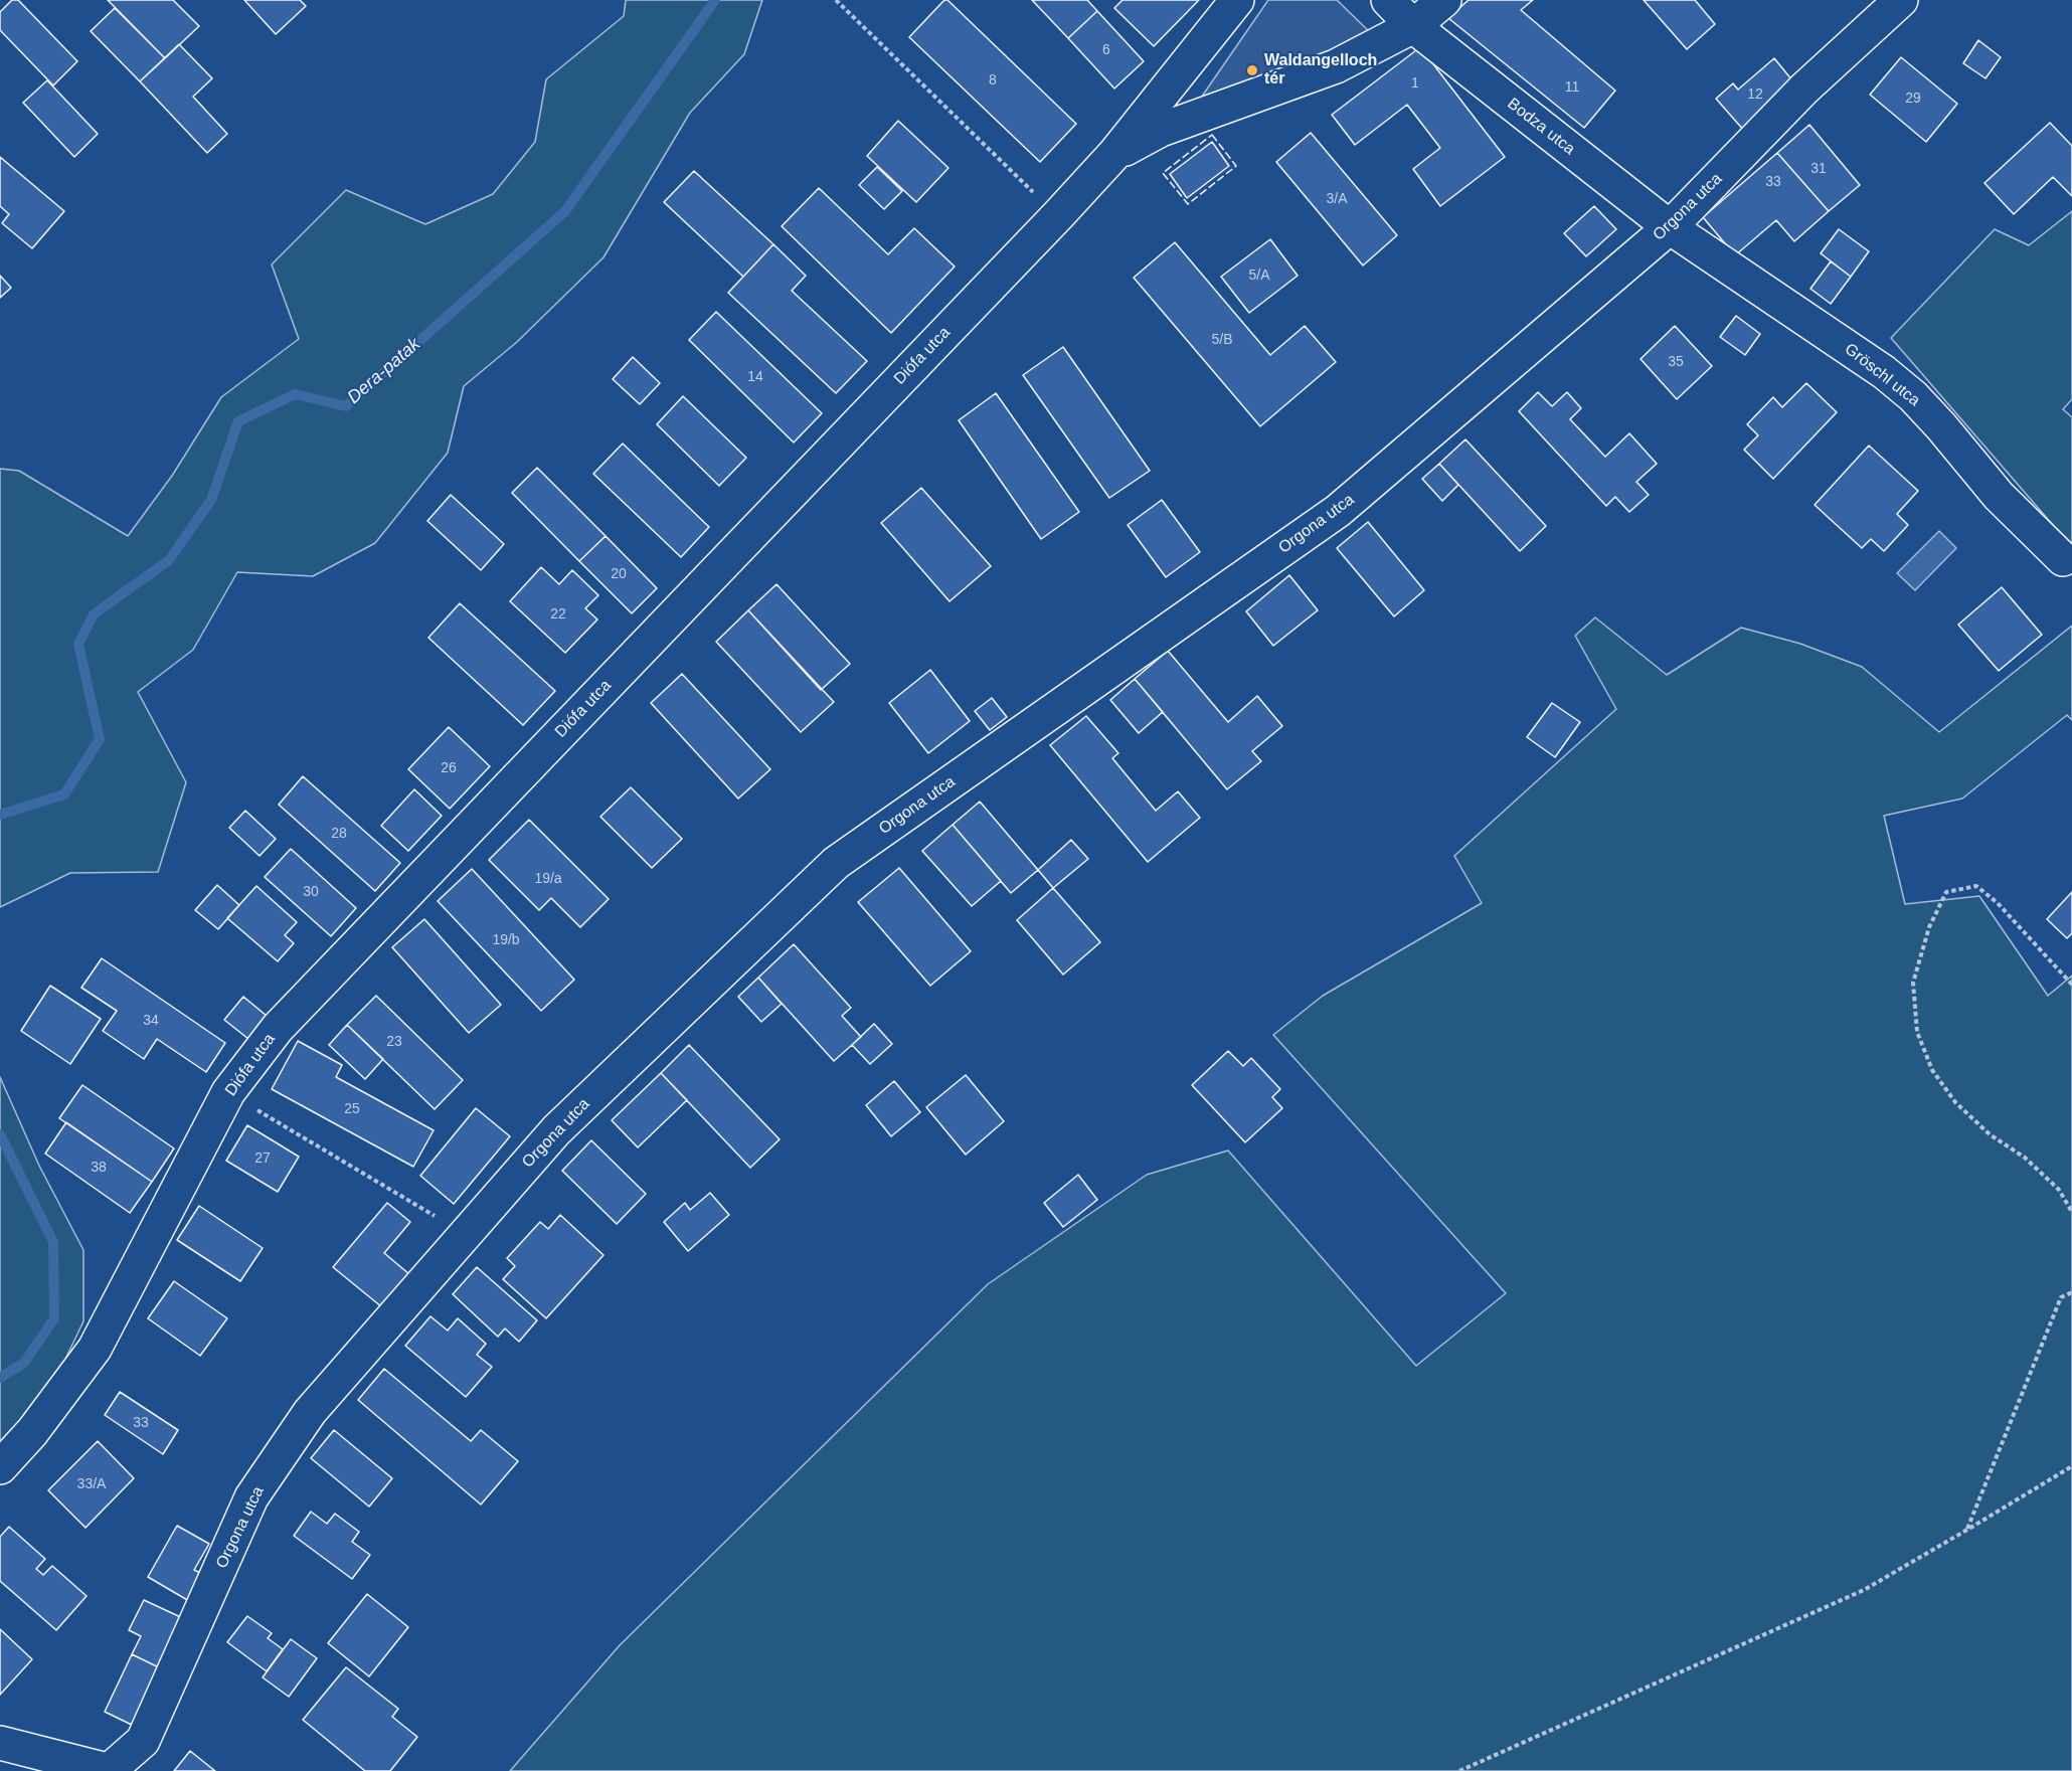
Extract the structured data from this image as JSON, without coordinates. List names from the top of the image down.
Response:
{
  "streets": {
    "street": [
      "Bodza utca",
      "Orgona utca",
      "Diófa utca",
      "Gröschl utca"
    ]
  },
  "crossings": [
    ["Bodza utca", "Orgona utca"],
    ["Bodza utca", "Gröschl utca"],
    ["Orgona utca", "Gröschl utca"]
  ],
  "water": ["Dera-patak"],
  "places": ["Waldangelloch tér"],
  "house_numbers": [
    "6",
    "8",
    "1",
    "11",
    "12",
    "29",
    "31",
    "33",
    "3/A",
    "5/A",
    "5/B",
    "35",
    "14",
    "20",
    "22",
    "26",
    "28",
    "19/a",
    "30",
    "19/b",
    "34",
    "23",
    "25",
    "27",
    "38",
    "33",
    "33/A"
  ]
}
